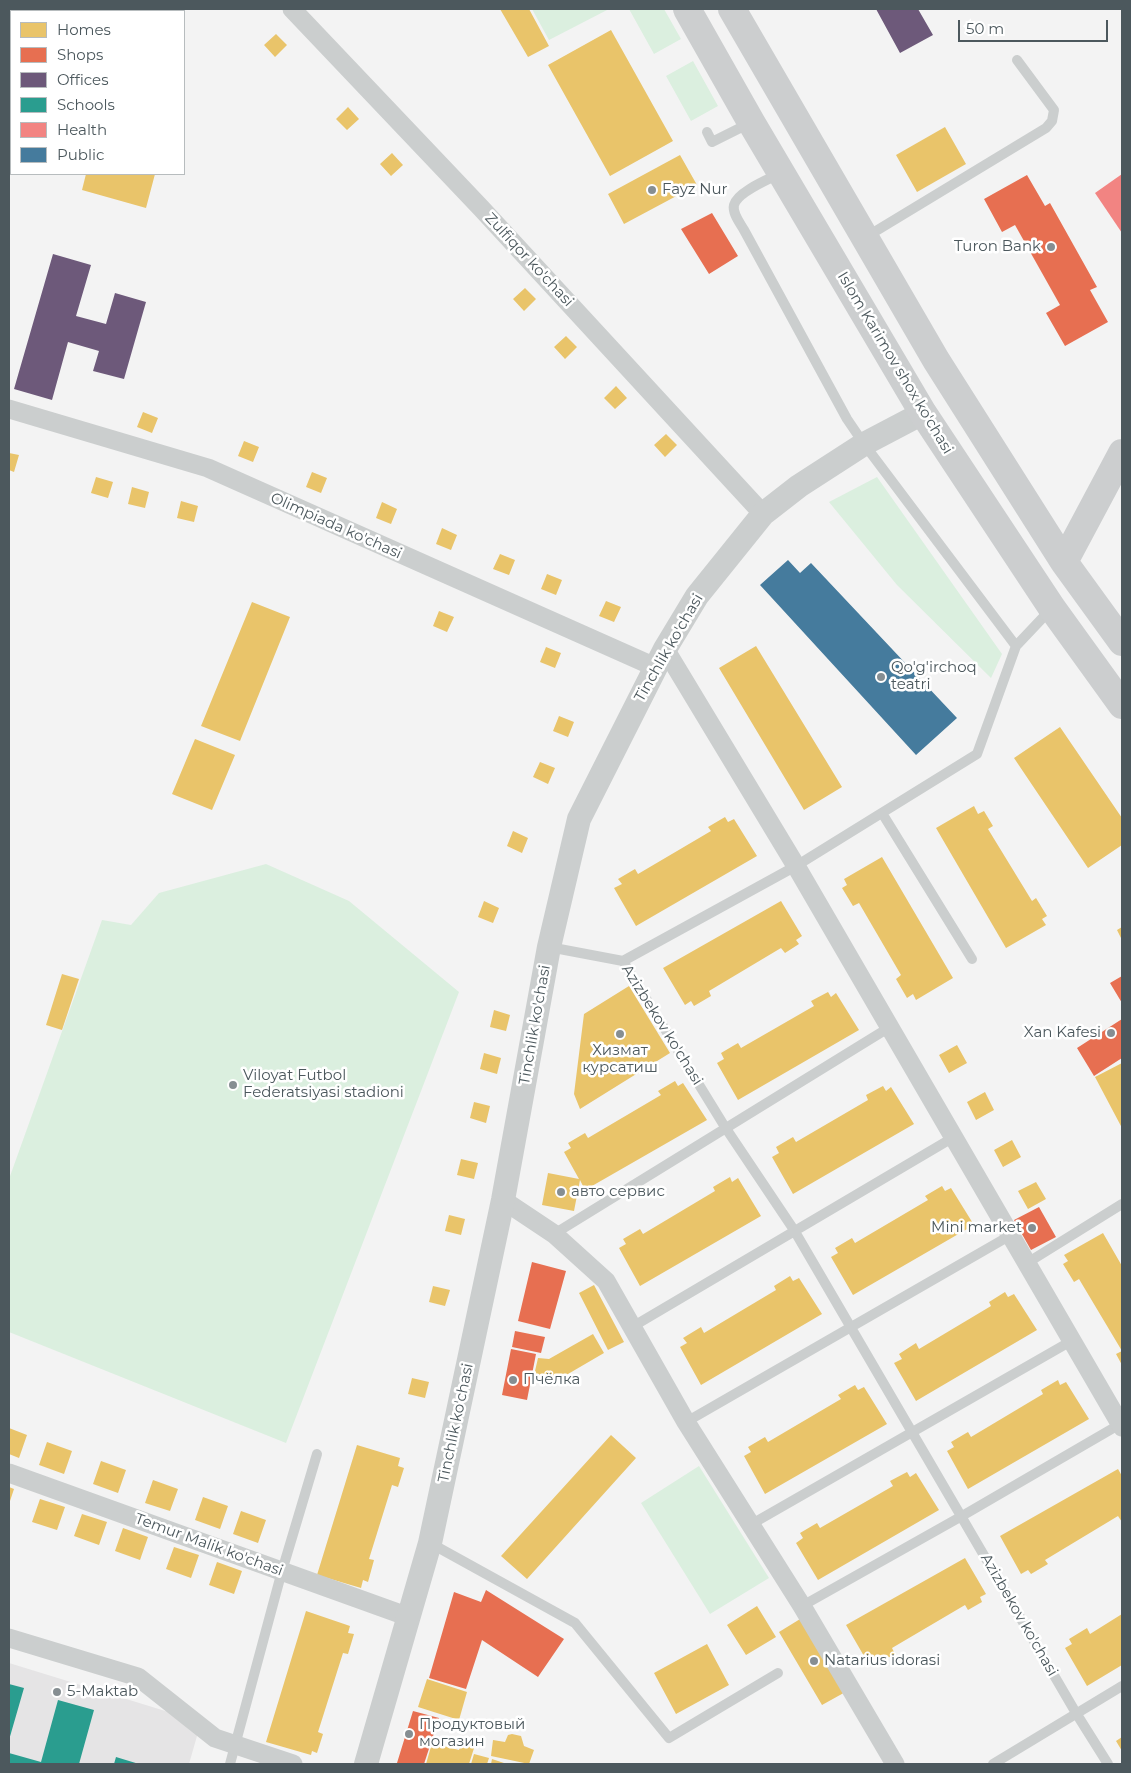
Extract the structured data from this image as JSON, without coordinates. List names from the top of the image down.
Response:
{
  "streets": {
    "main road": ["Islom Karimov shox ko'chasi"],
    "street": [
      "Zulfiqor ko'chasi",
      "Olimpiada ko'chasi",
      "Tinchlik ko'chasi",
      "Temur Malik ko'chasi"
    ],
    "lane": ["Azizbekov ko'chasi"]
  },
  "crossings": [
    ["Zulfiqor ko'chasi", "Tinchlik ko'chasi"],
    ["Islom Karimov shox ko'chasi", "Tinchlik ko'chasi"],
    ["Olimpiada ko'chasi", "Tinchlik ko'chasi"],
    ["Tinchlik ko'chasi", "Azizbekov ko'chasi"],
    ["Tinchlik ko'chasi", "Temur Malik ko'chasi"]
  ],
  "places": [
    "Fayz Nur",
    "Turon Bank",
    "Qo'g'irchoq teatri",
    "Xan Kafesi",
    "Хизмат курсатиш",
    "Viloyat Futbol Federatsiyasi stadioni",
    "авто сервис",
    "Mini market",
    "Пчёлка",
    "Natarius idorasi",
    "5-Maktab",
    "Продуктовый могазин"
  ],
  "legend": [
    "Homes",
    "Shops",
    "Offices",
    "Schools",
    "Health",
    "Public"
  ],
  "scale_bar": "50 m"
}
